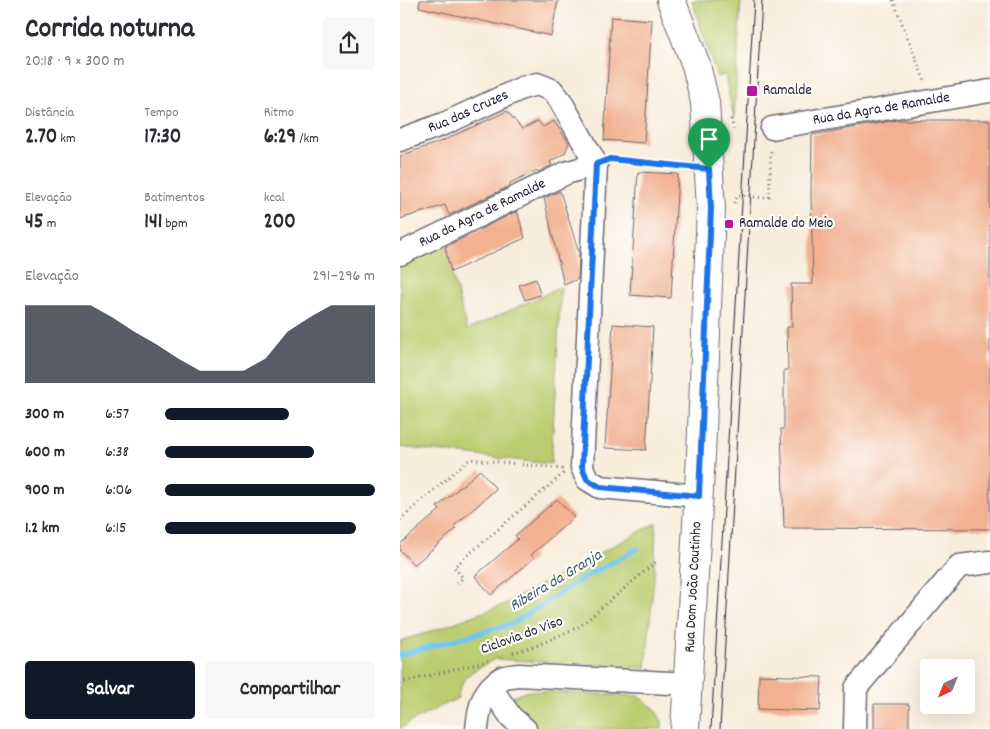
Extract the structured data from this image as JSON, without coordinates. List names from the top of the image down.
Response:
{
  "streets": {
    "main road": ["Rua Dom João Coutinho"],
    "street": ["Rua da Agra de Ramalde", "Rua das Cruzes"],
    "path": ["Ciclovia do Viso"]
  },
  "crossings": [
    ["Rua da Agra de Ramalde", "Rua das Cruzes"]
  ],
  "water": ["Ribeira da Granja"],
  "places": {
    "transit": ["Ramalde", "Ramalde do Meio"]
  },
  "north": "bottom left",
  "page": {
    "heading": ["Corrida noturna", "20:18 · 9 × 300 m"],
    "stats": [
      ["Distância", "2.70 km"],
      ["Tempo", "17:30"],
      ["Ritmo", "6:29 /km"],
      ["Elevação", "45 m"],
      ["Batimentos", "141 bpm"],
      ["kcal", "200"]
    ],
    "chart": ["Elevação", "291–296 m"],
    "list": [
      {
        "name": "300 m",
        "note": "6:57"
      },
      {
        "name": "600 m",
        "note": "6:38"
      },
      {
        "name": "900 m",
        "note": "6:06"
      },
      {
        "name": "1.2 km",
        "note": "6:15"
      }
    ],
    "buttons": ["Salvar", "Compartilhar"]
  }
}
